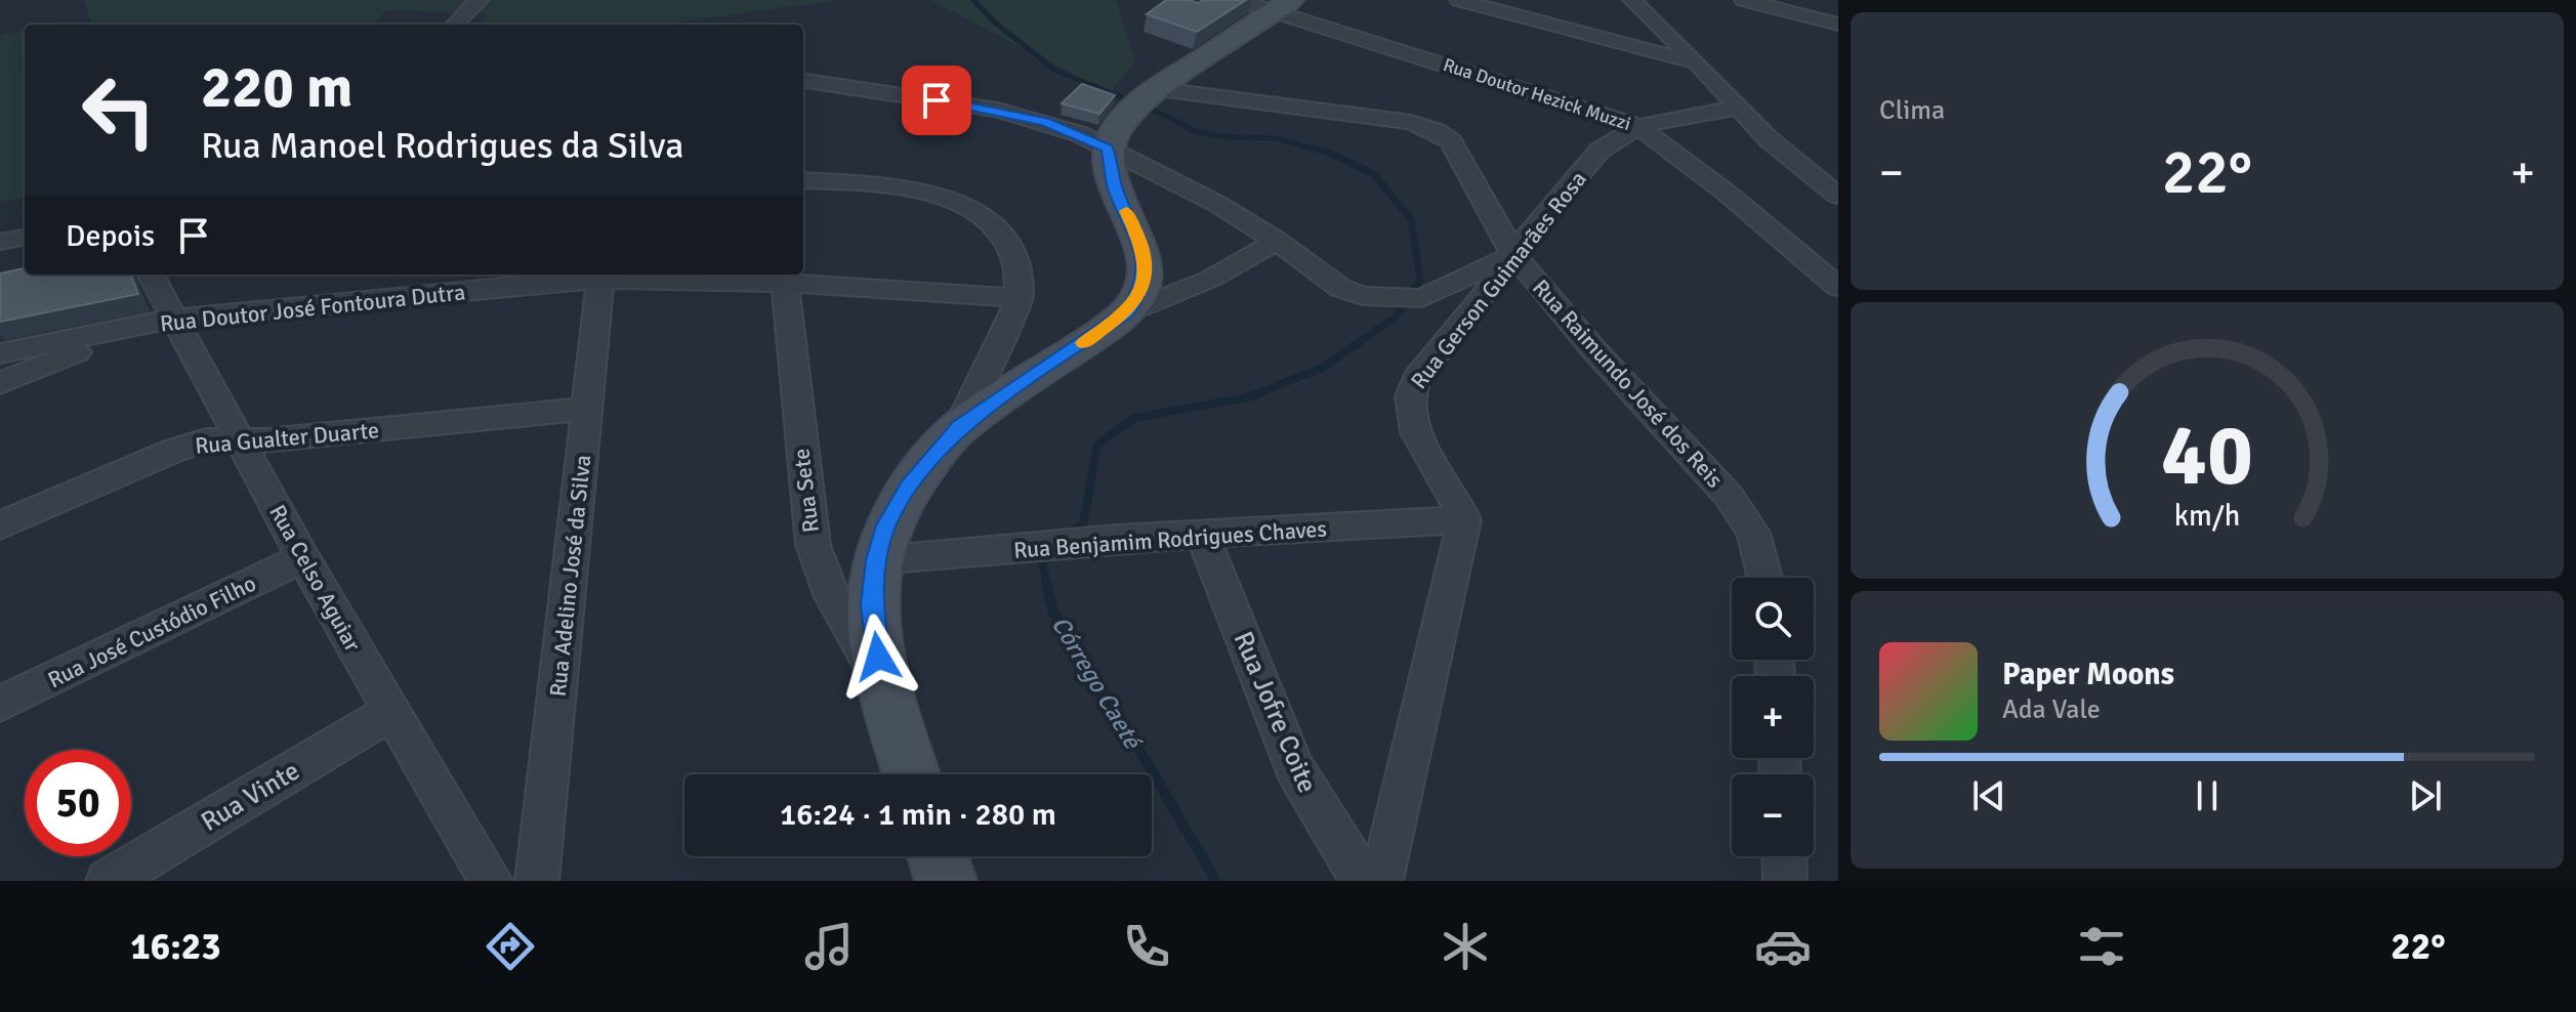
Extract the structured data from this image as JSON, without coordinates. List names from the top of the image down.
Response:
{
  "streets": {
    "street": [
      "Rua Doutor Hezick Muzzi",
      "Rua Gerson Guimarães Rosa",
      "Rua Doutor José Fontoura Dutra",
      "Rua Raimundo José dos Reis",
      "Rua Gualter Duarte",
      "Rua Sete",
      "Rua Benjamim Rodrigues Chaves",
      "Rua Adelino José da Silva",
      "Rua Celso Aguiar",
      "Rua José Custódio Filho",
      "Rua Jofre Coite",
      "Rua Vinte"
    ]
  },
  "crossings": [
    ["Rua Doutor Hezick Muzzi", "Rua Gerson Guimarães Rosa"],
    ["Rua Gerson Guimarães Rosa", "Rua Raimundo José dos Reis"],
    ["Rua Gerson Guimarães Rosa", "Rua Benjamim Rodrigues Chaves"],
    ["Rua Doutor José Fontoura Dutra", "Rua Sete"],
    ["Rua Doutor José Fontoura Dutra", "Rua Adelino José da Silva"],
    ["Rua Doutor José Fontoura Dutra", "Rua Celso Aguiar"],
    ["Rua Gualter Duarte", "Rua Adelino José da Silva"],
    ["Rua Gualter Duarte", "Rua Celso Aguiar"],
    ["Rua Benjamim Rodrigues Chaves", "Rua Jofre Coite"],
    ["Rua Celso Aguiar", "Rua José Custódio Filho"],
    ["Rua Celso Aguiar", "Rua Vinte"]
  ],
  "water": ["Córrego Caeté"],
  "page": {
    "tile": "Clima",
    "turn": ["220 m", "Rua Manoel Rodrigues da Silva"],
    "heat": ["−", "22°", "+"],
    "then": "Depois",
    "map_buttons": ["+", "−"],
    "song": ["Paper Moons", "Ada Vale"],
    "limit": "50",
    "trip": "16:24 · 1 min · 280 m",
    "tabs": ["16:23", "22°"],
    "gauge": ["40", "km/h"]
  }
}
